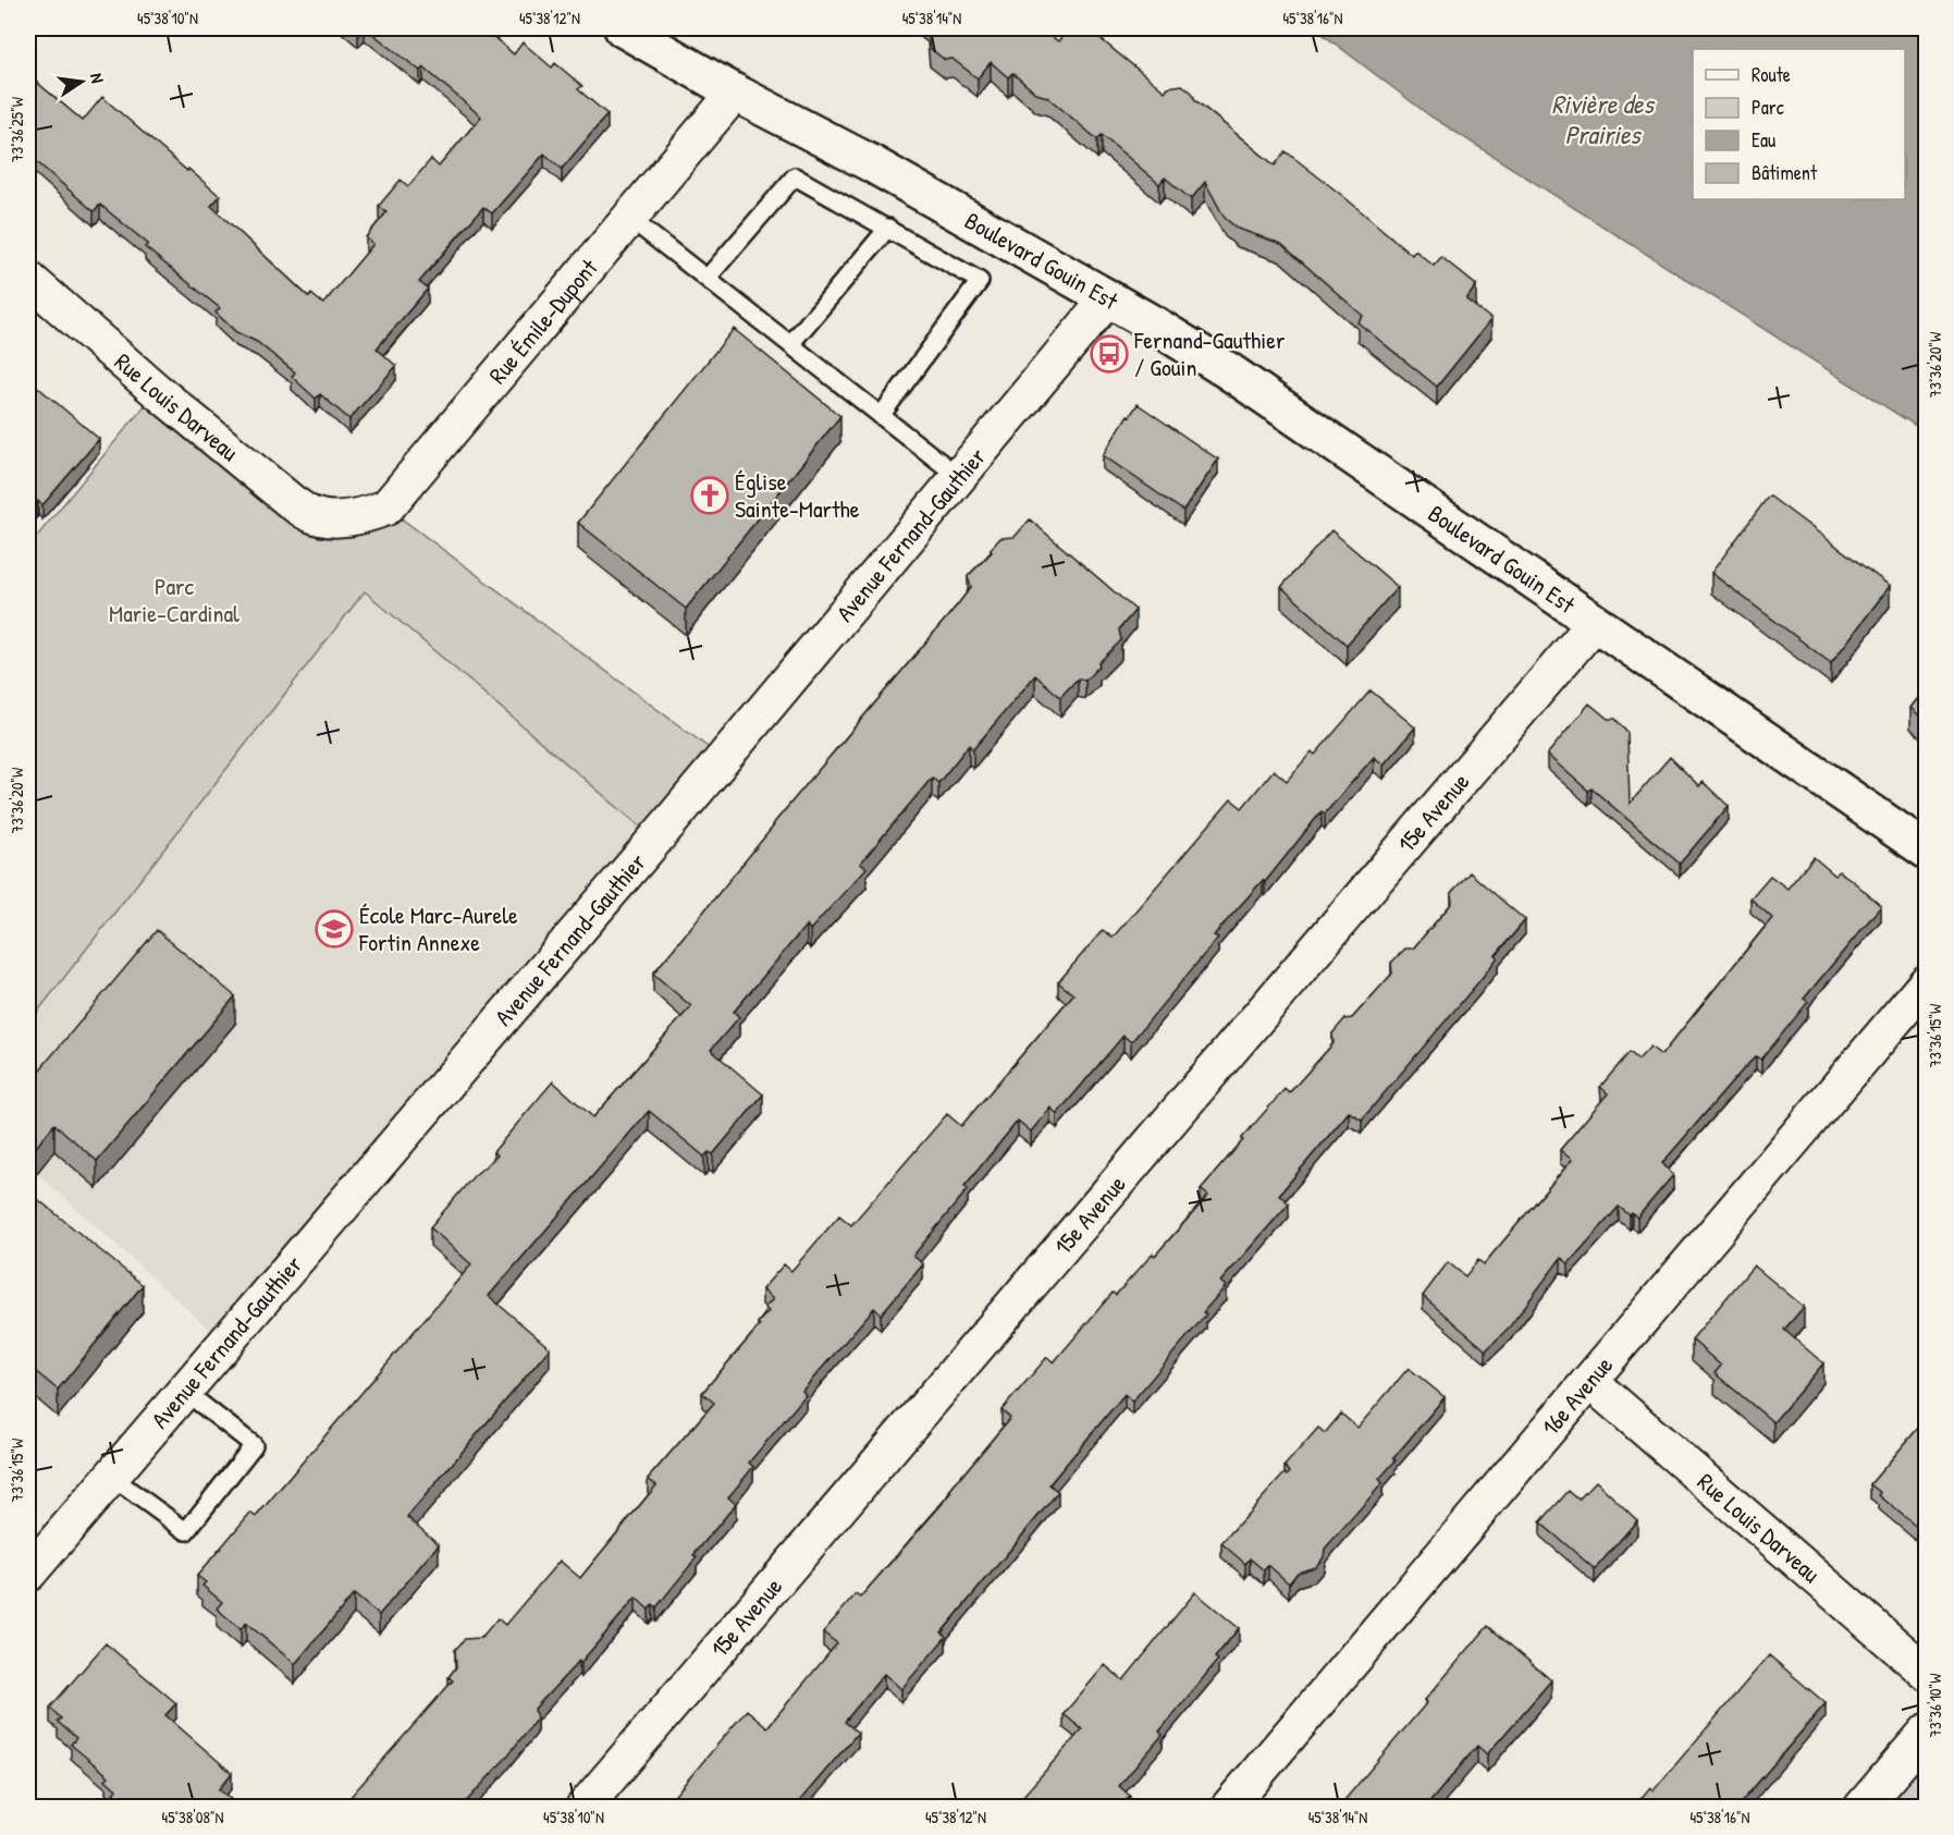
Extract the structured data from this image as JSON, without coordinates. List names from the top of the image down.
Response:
{
  "streets": {
    "street": [
      "Boulevard Gouin Est",
      "Rue Émile-Dupont",
      "Rue Louis Darveau",
      "Avenue Fernand-Gauthier",
      "15e Avenue",
      "16e Avenue"
    ]
  },
  "crossings": [
    ["Boulevard Gouin Est", "Rue Émile-Dupont"],
    ["Boulevard Gouin Est", "Avenue Fernand-Gauthier"],
    ["Boulevard Gouin Est", "15e Avenue"],
    ["Rue Émile-Dupont", "Rue Louis Darveau"],
    ["Rue Louis Darveau", "16e Avenue"]
  ],
  "water": ["Rivière des Prairies"],
  "parks": ["Parc Marie-Cardinal"],
  "places": {
    "bus stop": ["Fernand-Gauthier / Gouin"],
    "church": ["Église Sainte-Marthe"],
    "school or university": ["École Marc-Aurele Fortin Annexe"]
  },
  "legend": [
    "Route",
    "Parc",
    "Eau",
    "Bâtiment"
  ],
  "north": "right",
  "coordinates": [
    "45°38'10\"N",
    "45°38'12\"N",
    "45°38'14\"N",
    "45°38'16\"N",
    "73°36'25\"W",
    "73°36'20\"W",
    "73°36'15\"W",
    "73°36'10\"W",
    "45°38'08\"N"
  ]
}
